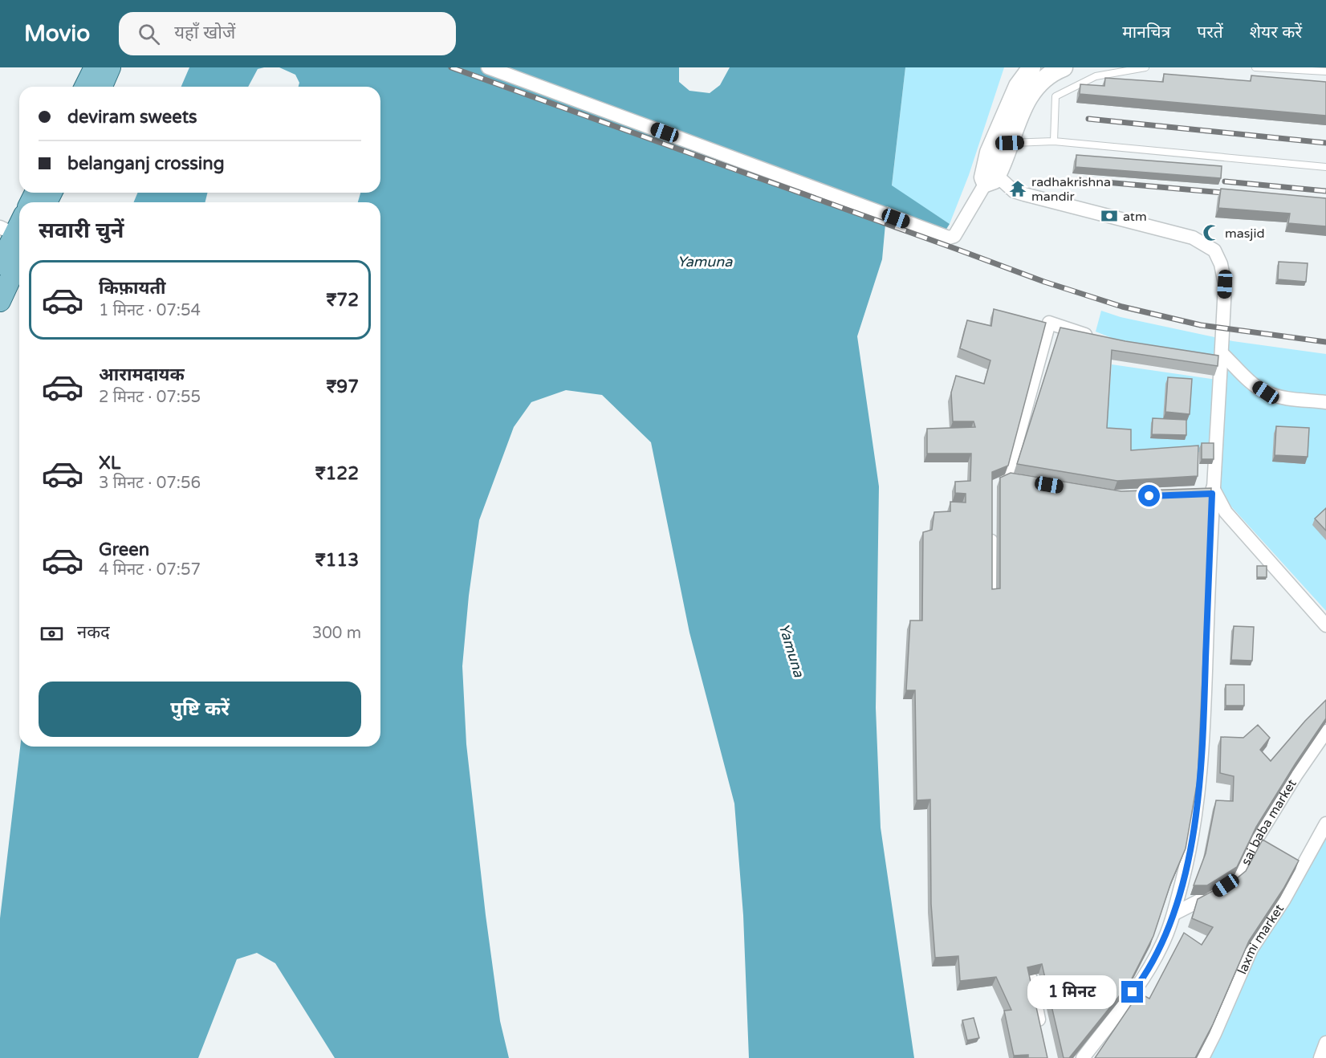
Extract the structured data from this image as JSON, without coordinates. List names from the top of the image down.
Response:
{
  "streets": {
    "street": ["sai baba market", "laxmi market"]
  },
  "water": ["Yamuna"],
  "places": {
    "temple": ["radhakrishna mandir"],
    "bank": ["atm"],
    "mosque": ["masjid"]
  },
  "page": {
    "header": "Movio",
    "search": "यहाँ खोजें",
    "nav": ["मानचित्र", "परतें", "शेयर करें"],
    "banner": ["deviram sweets", "belanganj crossing"],
    "heading": "सवारी चुनें",
    "list": [
      {
        "name": "किफ़ायती",
        "note": "1 मिनट · 07:54",
        "value": "₹72"
      },
      {
        "name": "आरामदायक",
        "note": "2 मिनट · 07:55",
        "value": "₹97"
      },
      {
        "name": "XL",
        "note": "3 मिनट · 07:56",
        "value": "₹122"
      },
      {
        "name": "Green",
        "note": "4 मिनट · 07:57",
        "value": "₹113"
      }
    ],
    "pay": ["नकद", "300 m"],
    "buttons": "पुष्टि करें",
    "bubble": "1 मिनट"
  }
}
